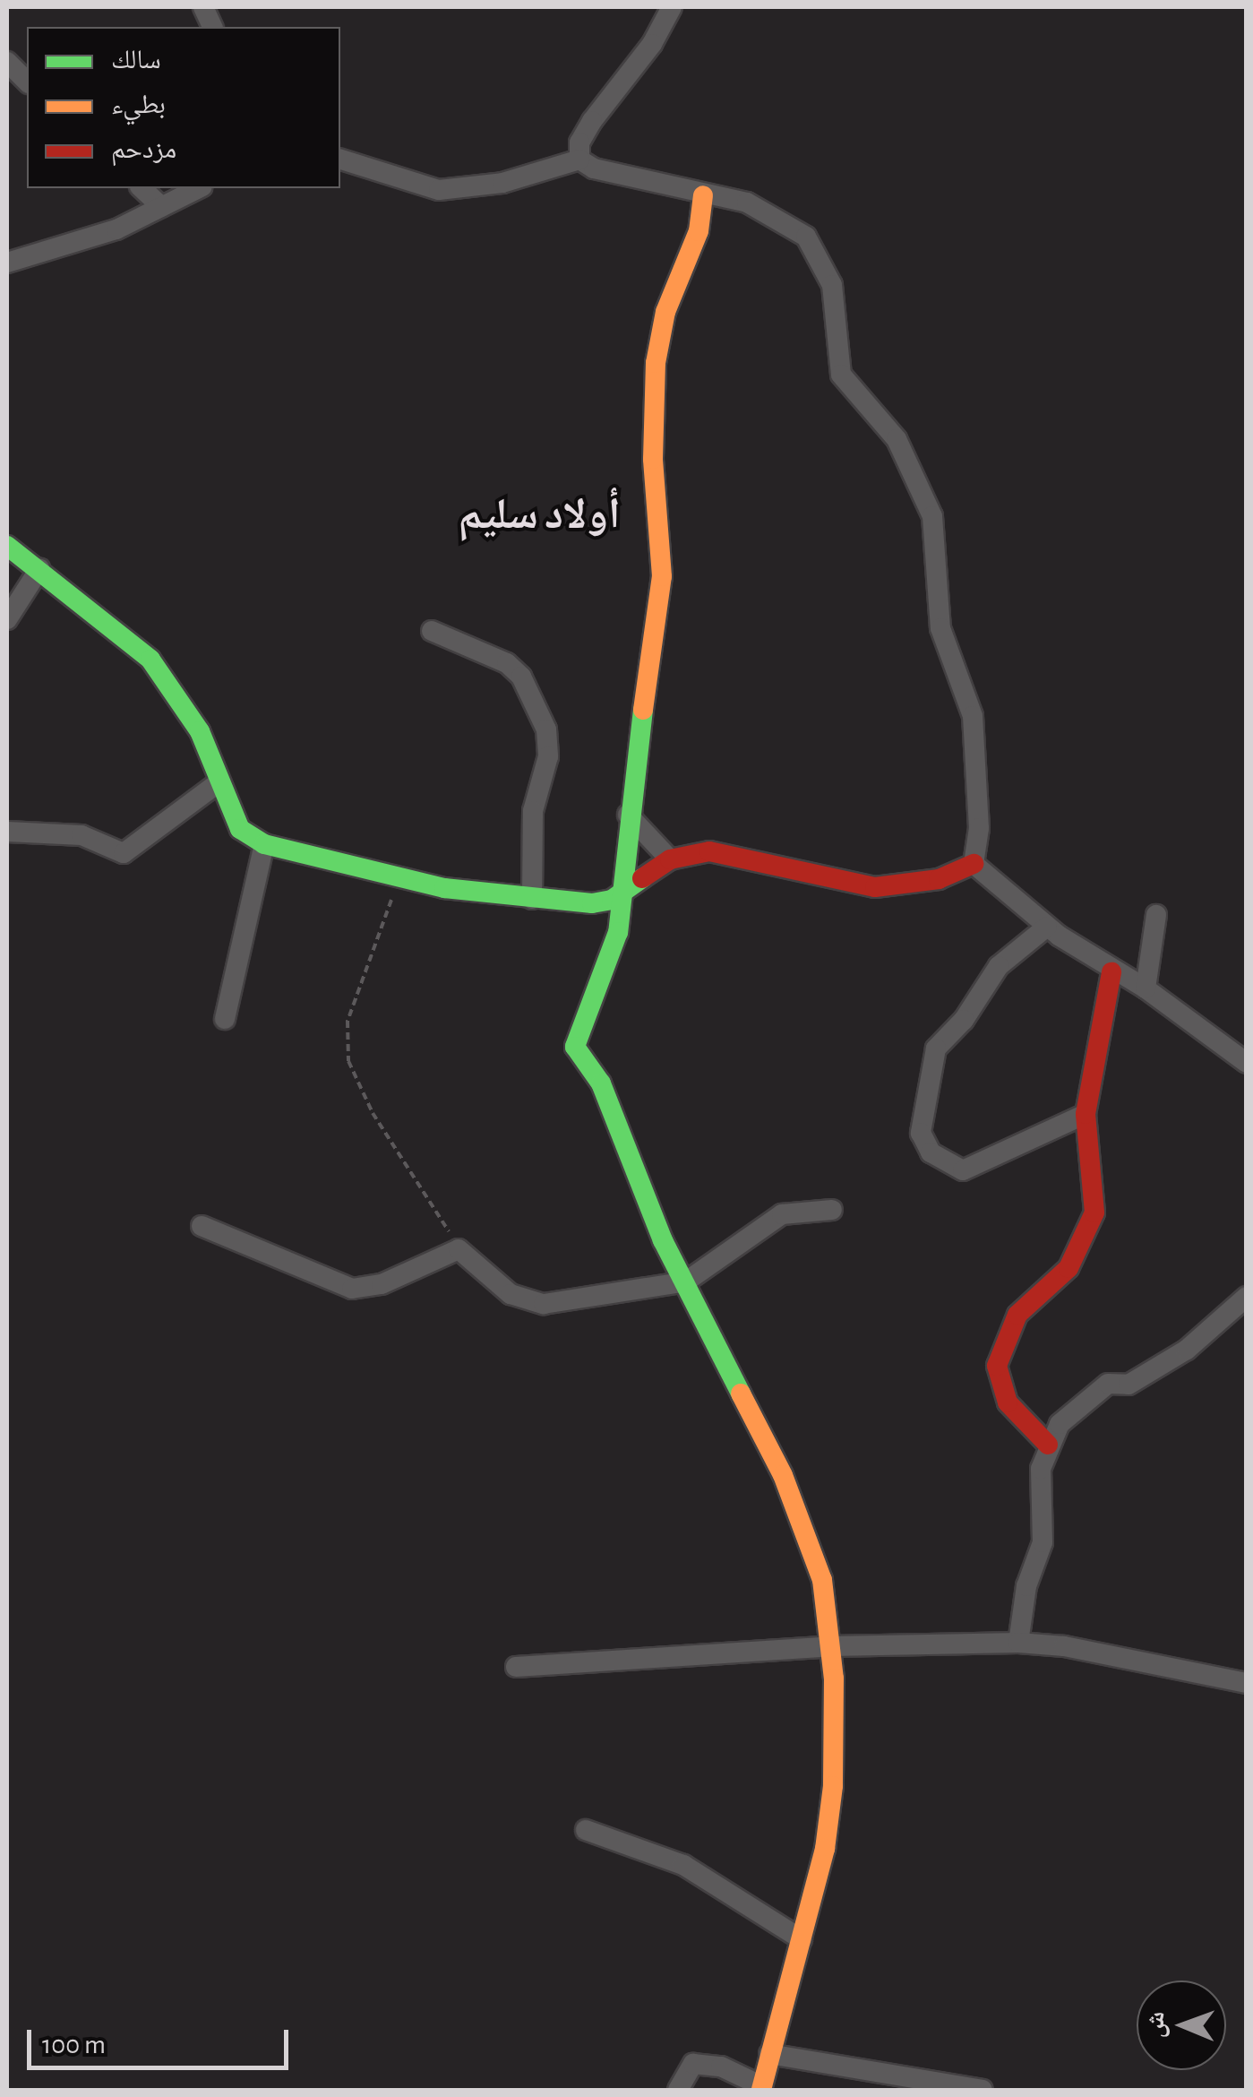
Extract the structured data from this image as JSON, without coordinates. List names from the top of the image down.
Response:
{
  "districts": ["أولاد سليم"],
  "legend": ["سالك", "بطيء", "مزدحم"],
  "scale_bar": "100 m",
  "north": "left"
}
